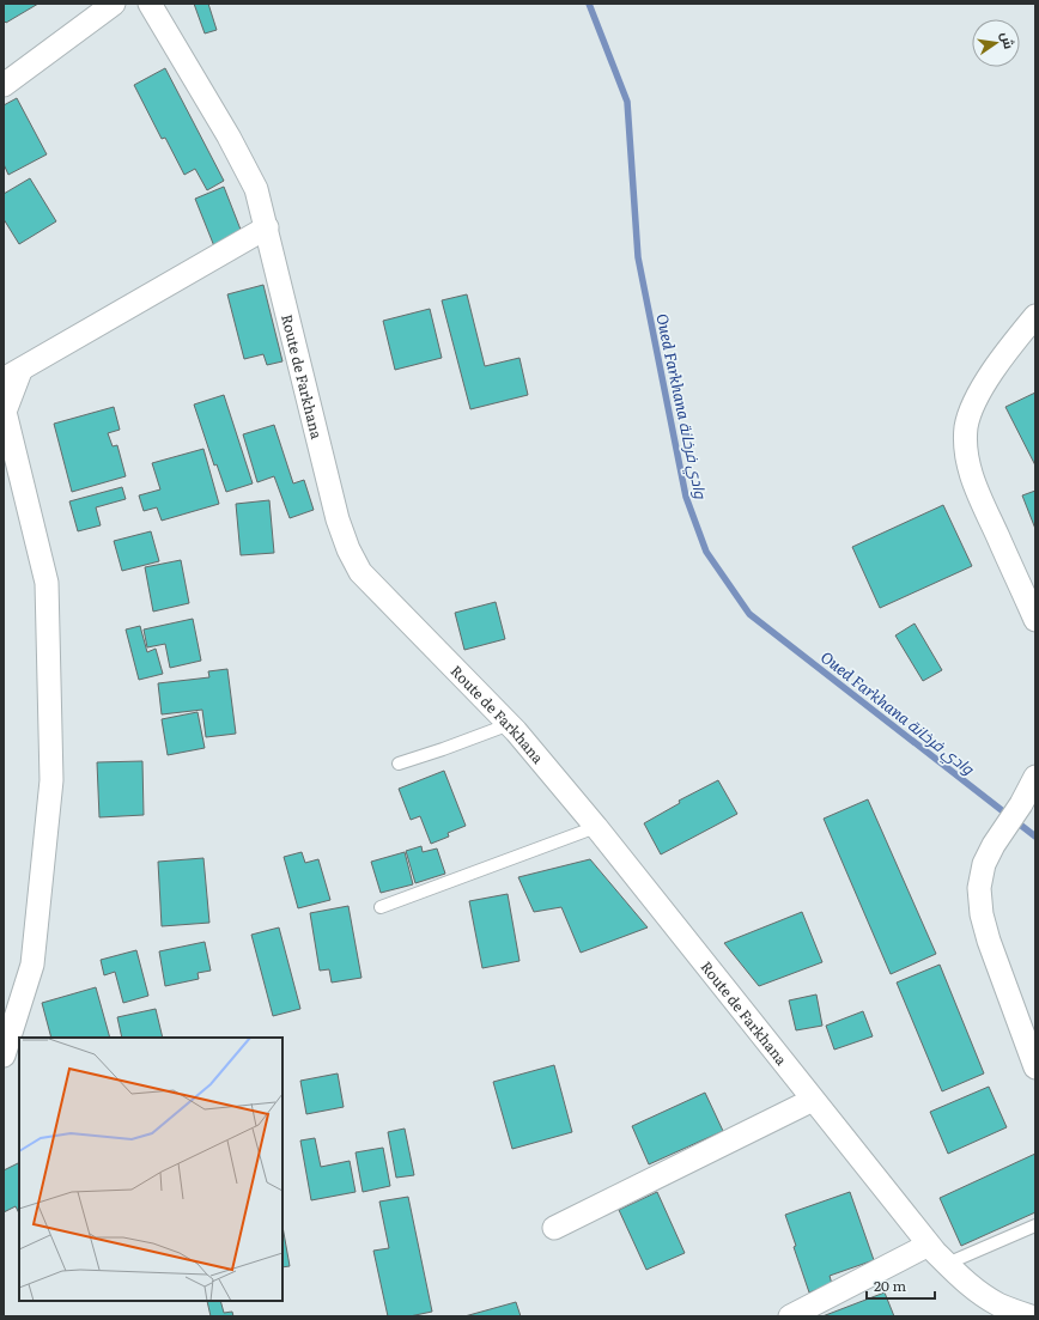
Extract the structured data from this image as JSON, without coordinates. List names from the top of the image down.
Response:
{
  "streets": {
    "street": ["Route de Farkhana"]
  },
  "water": ["Oued Farkhana وادي فرخانة"],
  "scale_bar": "20 m",
  "north": "right"
}
